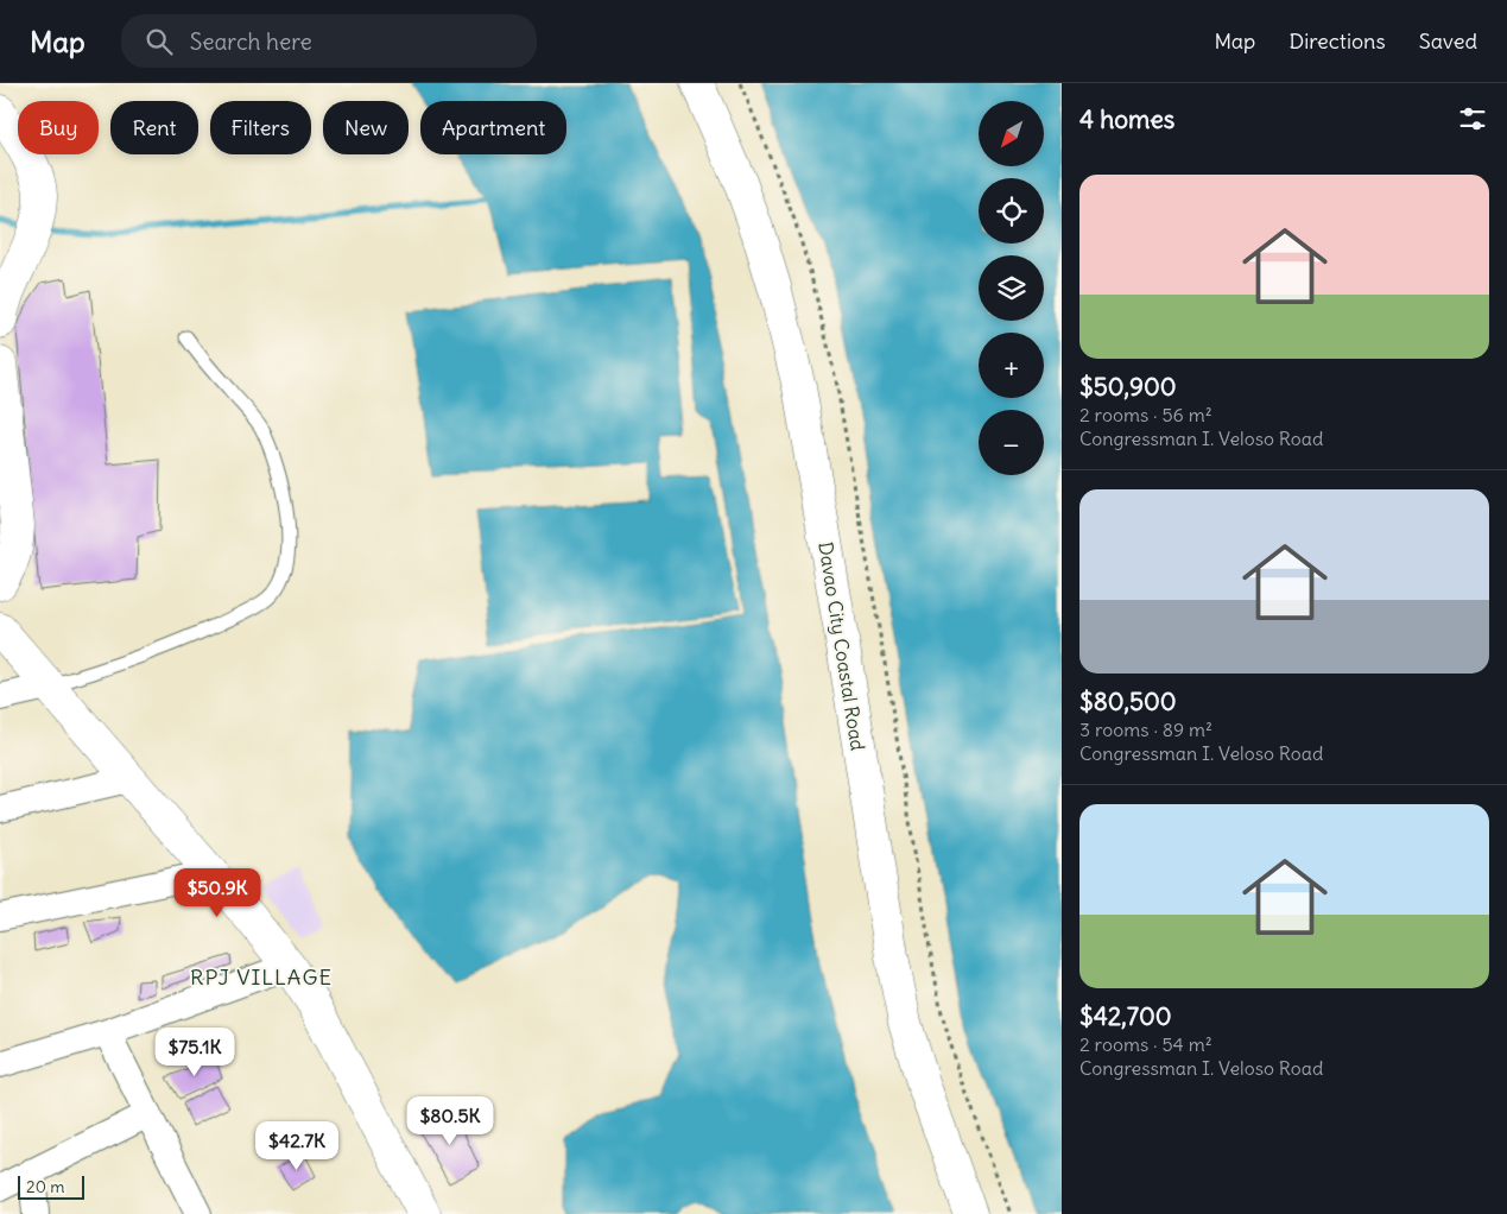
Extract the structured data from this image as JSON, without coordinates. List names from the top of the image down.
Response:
{
  "streets": {
    "main road": ["Davao City Coastal Road"]
  },
  "districts": ["RPJ VILLAGE"],
  "scale_bar": "20 m",
  "north": "bottom left",
  "page": {
    "header": "Map",
    "search": "Search here",
    "nav": ["Map", "Directions", "Saved"],
    "heading": "4 homes",
    "map_buttons": ["+", "−"],
    "chip": [
      "Buy",
      "Rent",
      "Filters",
      "New",
      "Apartment"
    ],
    "list": [
      {
        "name": "$50,900",
        "note": "2 rooms · 56 m² · Congressman I. Veloso Road"
      },
      {
        "name": "$80,500",
        "note": "3 rooms · 89 m² · Congressman I. Veloso Road"
      },
      {
        "name": "$42,700",
        "note": "2 rooms · 54 m² · Congressman I. Veloso Road"
      }
    ],
    "price": [
      "$50.9K",
      "$75.1K",
      "$80.5K",
      "$42.7K"
    ],
    "scale": "20 m"
  }
}
